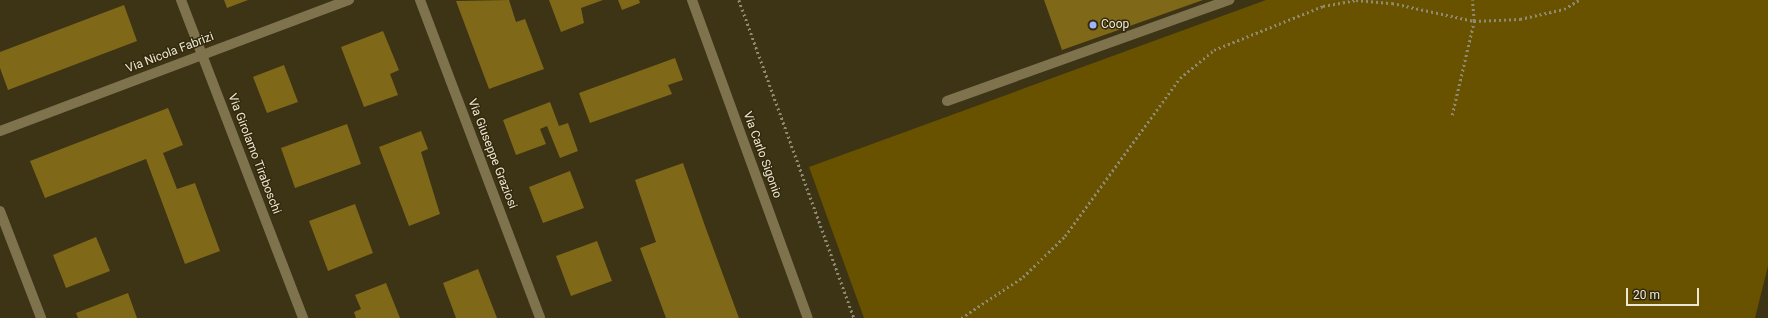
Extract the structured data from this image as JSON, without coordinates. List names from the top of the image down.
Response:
{
  "streets": {
    "street": [
      "Via Nicola Fabrizi",
      "Via Girolamo Tiraboschi",
      "Via Giuseppe Graziosi",
      "Via Carlo Sigonio"
    ]
  },
  "crossings": [
    ["Via Nicola Fabrizi", "Via Girolamo Tiraboschi"]
  ],
  "places": ["Coop"],
  "scale_bar": "20 m"
}
